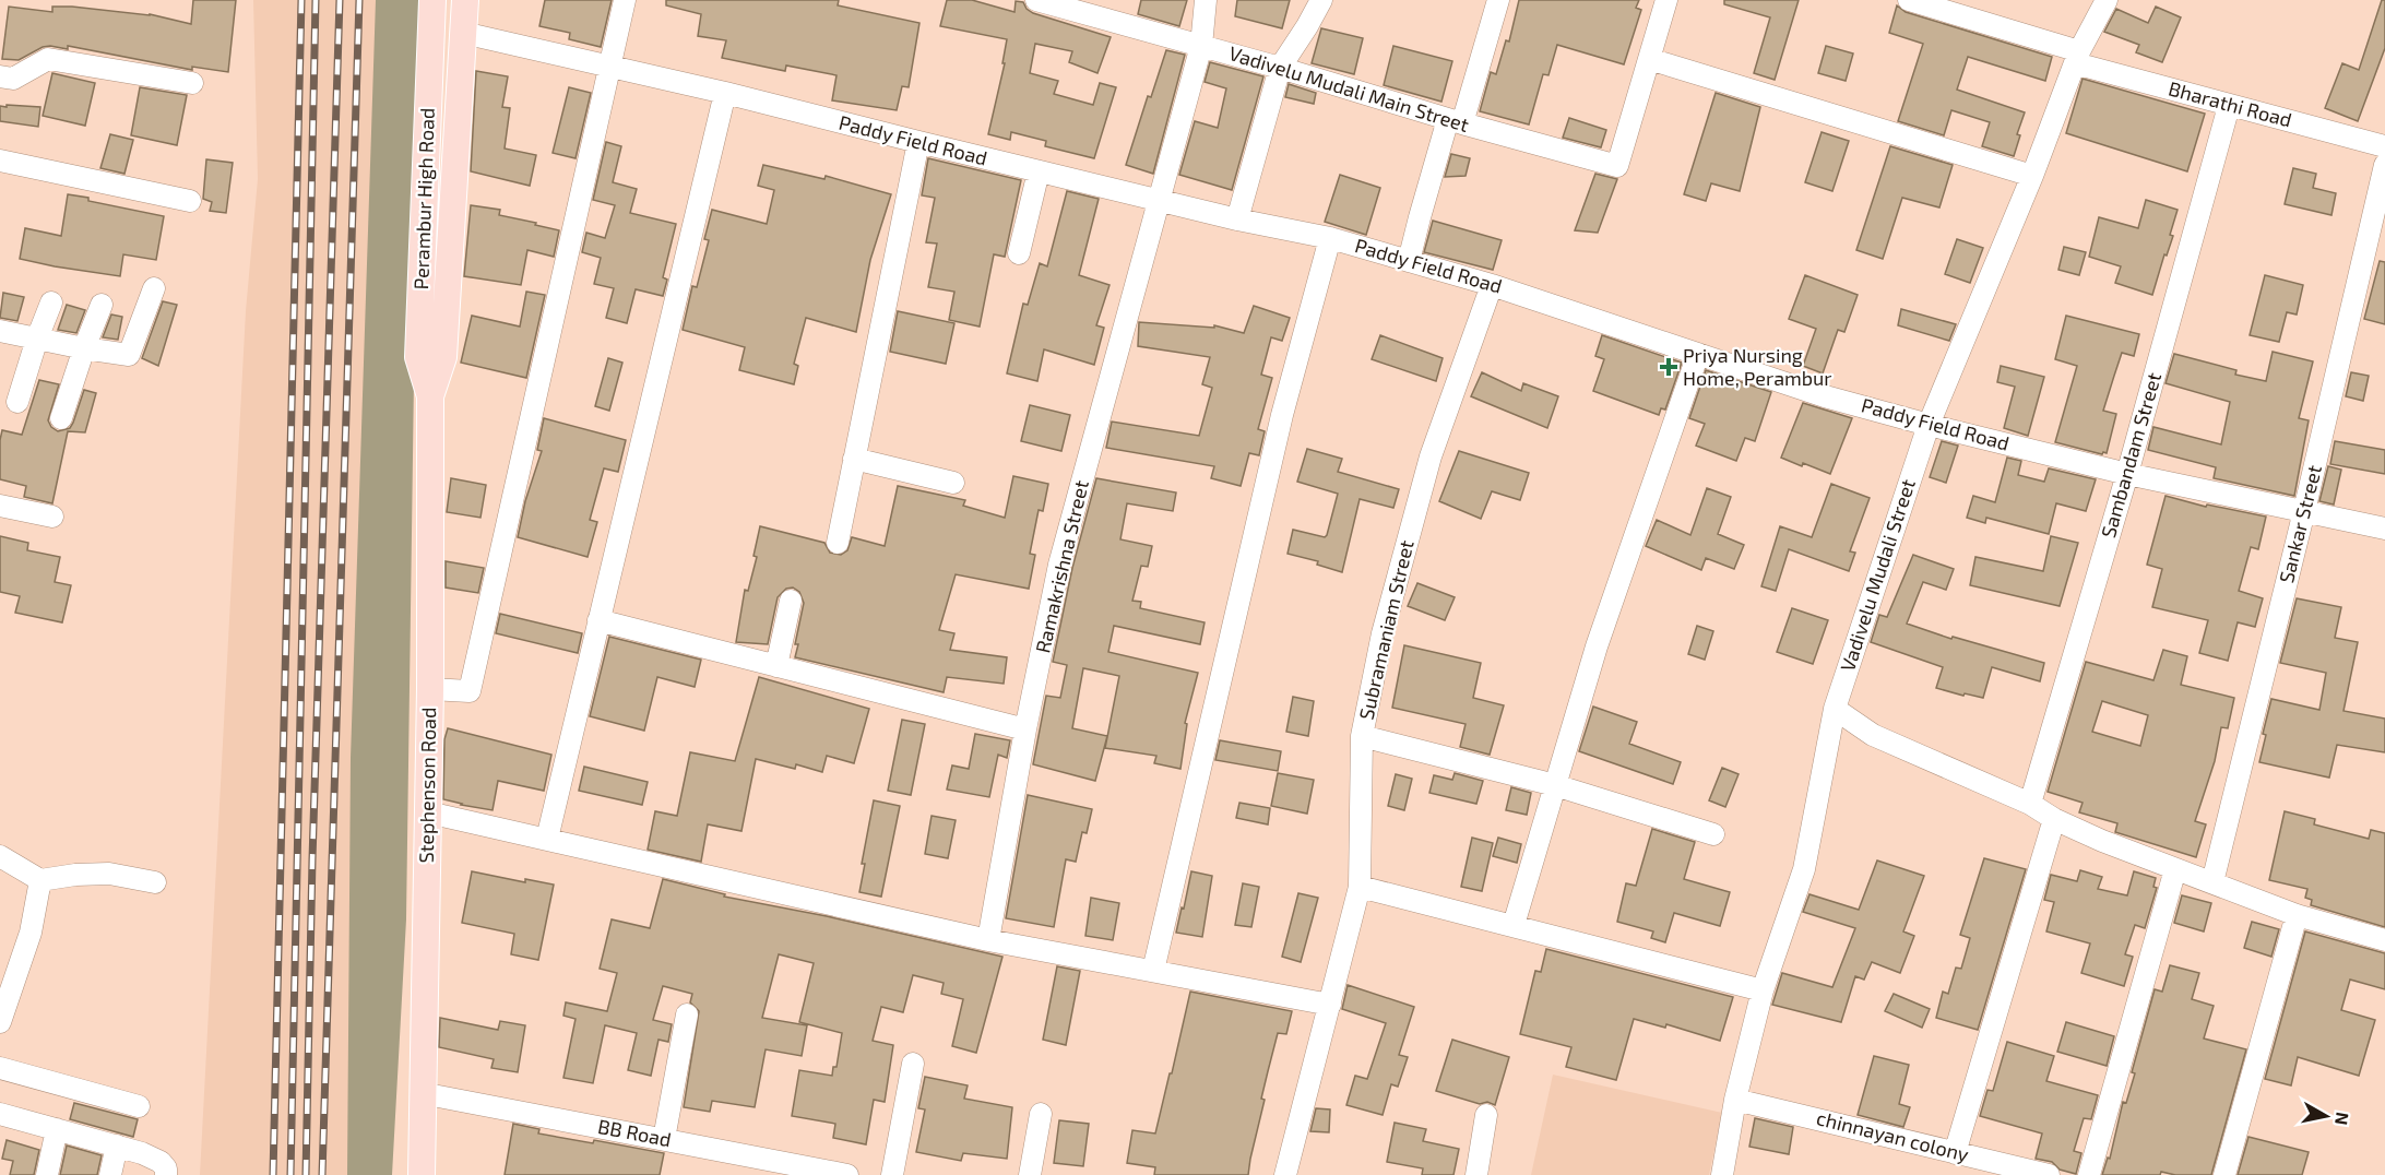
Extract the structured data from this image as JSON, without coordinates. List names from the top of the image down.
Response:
{
  "streets": {
    "main road": ["Perambur High Road", "Stephenson Road"],
    "street": [
      "Vadivelu Mudali Main Street",
      "Bharathi Road",
      "Paddy Field Road",
      "Sambandam Street",
      "Sankar Street",
      "Ramakrishna Street",
      "Vadivelu Mudali Street",
      "Subramaniam Street",
      "BB Road",
      "chinnayan colony"
    ]
  },
  "crossings": [
    ["Vadivelu Mudali Main Street", "Ramakrishna Street"],
    ["Bharathi Road", "Sambandam Street"],
    ["Bharathi Road", "Vadivelu Mudali Street"],
    ["Paddy Field Road", "Sambandam Street"],
    ["Paddy Field Road", "Sankar Street"],
    ["Paddy Field Road", "Ramakrishna Street"],
    ["Paddy Field Road", "Vadivelu Mudali Street"],
    ["Paddy Field Road", "Subramaniam Street"],
    ["Perambur High Road", "Stephenson Road"],
    ["Vadivelu Mudali Street", "chinnayan colony"],
    ["Stephenson Road", "BB Road"]
  ],
  "places": {
    "health": ["Priya Nursing Home, Perambur"]
  },
  "north": "right"
}
